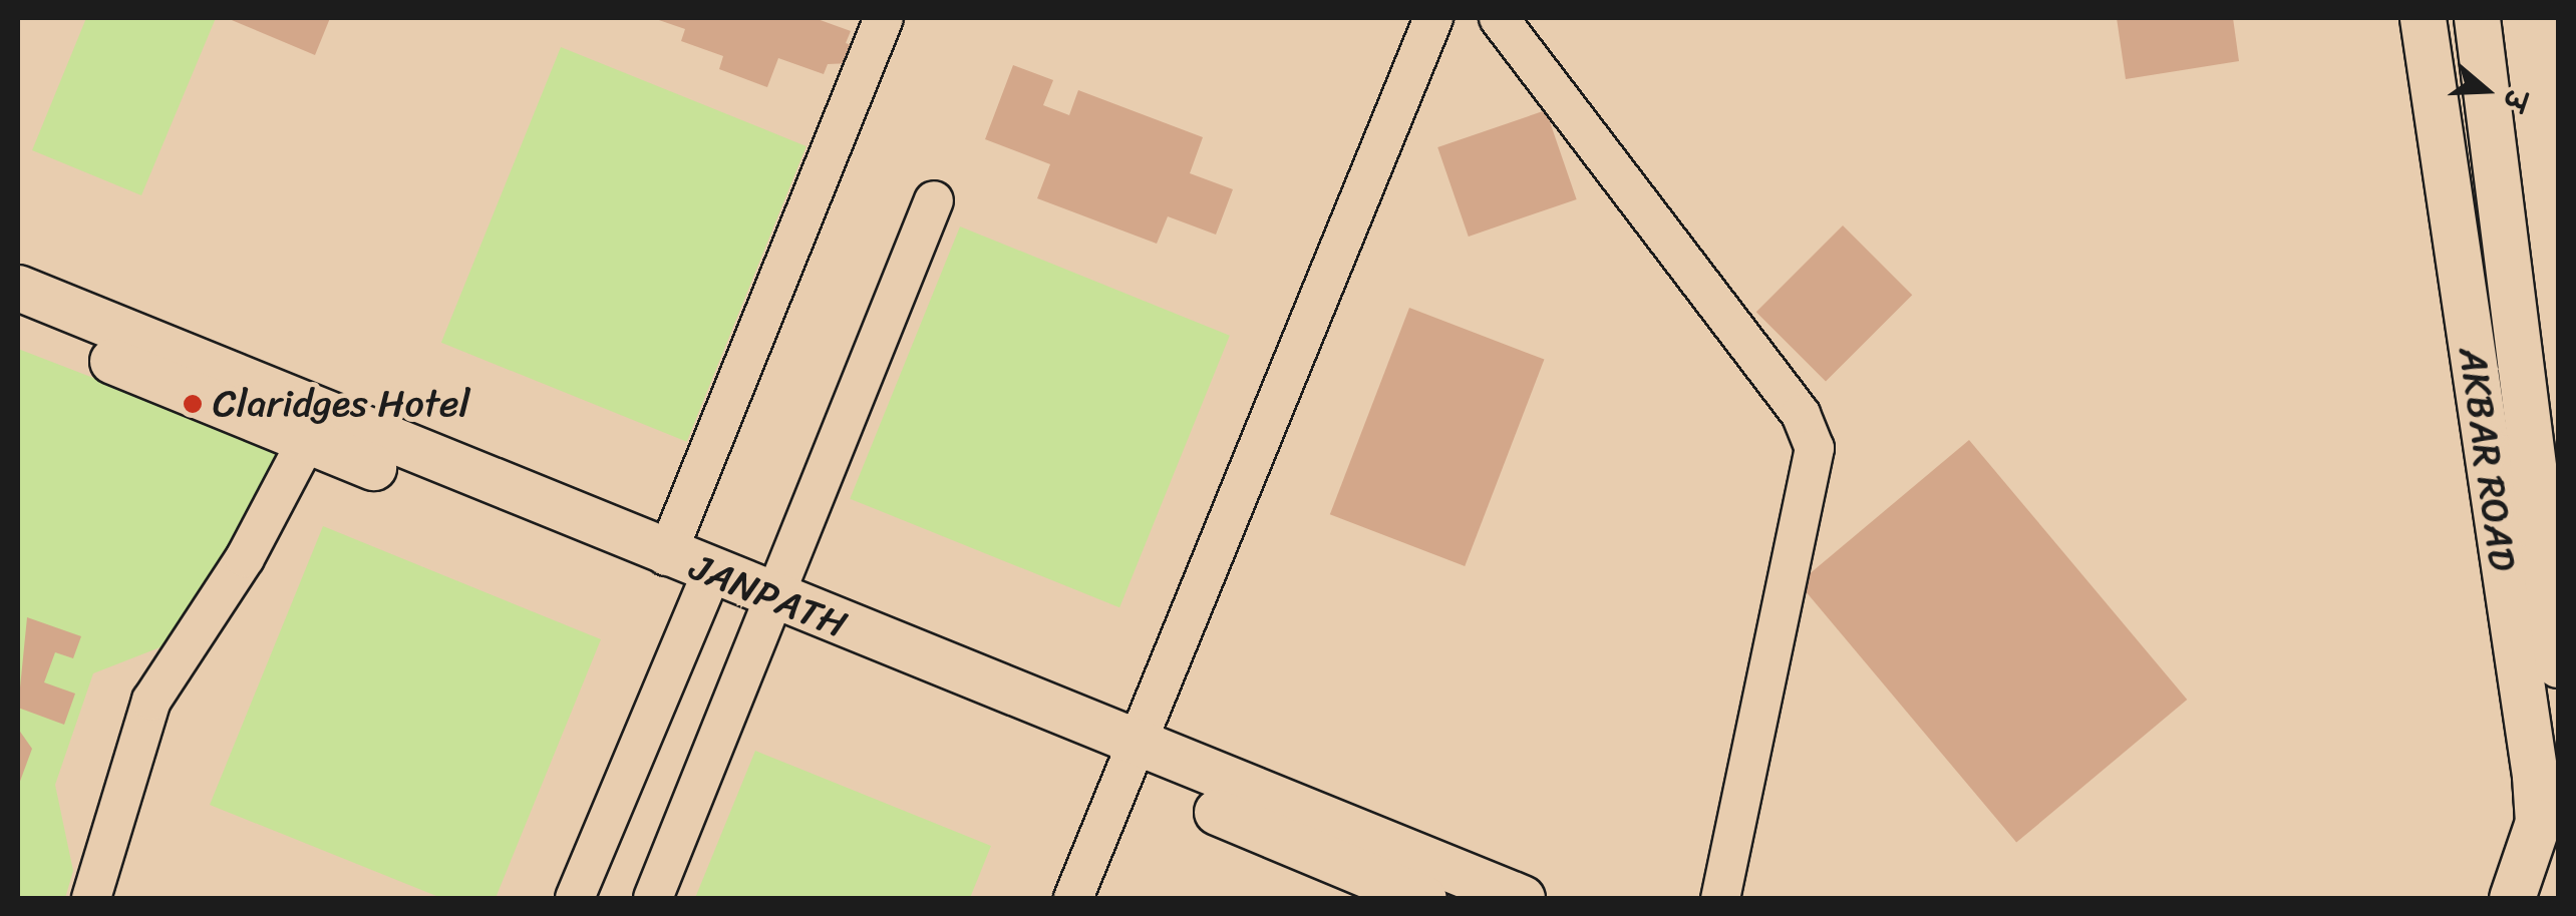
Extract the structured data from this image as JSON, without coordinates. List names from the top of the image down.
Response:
{
  "streets": {
    "main road": ["AKBAR ROAD", "JANPATH"]
  },
  "places": ["Claridges Hotel"],
  "north": "right"
}
